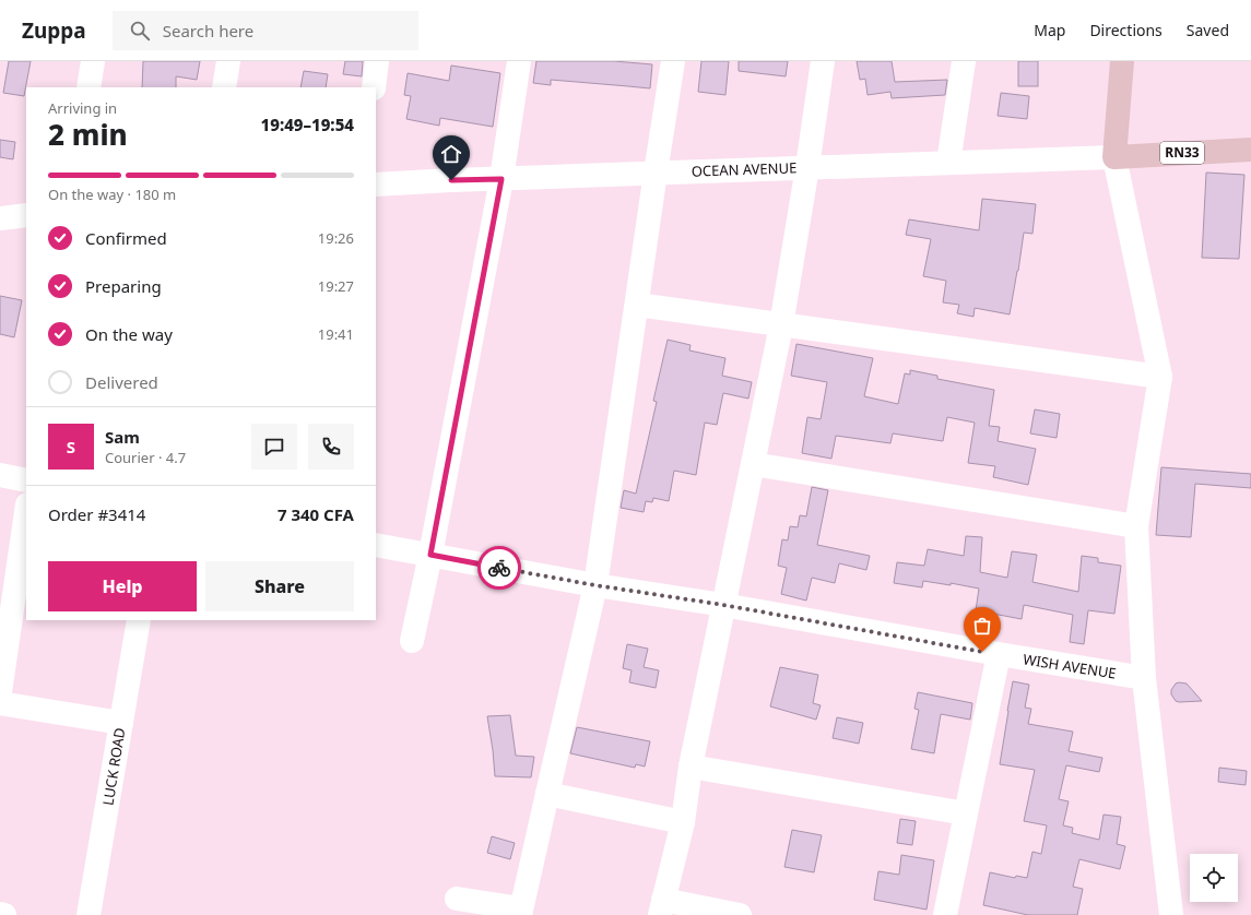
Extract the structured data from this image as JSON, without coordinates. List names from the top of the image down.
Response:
{
  "streets": {
    "main road": ["RN33"],
    "street": ["OCEAN AVENUE", "WISH AVENUE", "LUCK ROAD"]
  },
  "crossings": [
    ["RN33", "OCEAN AVENUE"]
  ],
  "page": {
    "header": "Zuppa",
    "search": "Search here",
    "nav": ["Map", "Directions", "Saved"],
    "heading": ["2 min", "Arriving in", "19:49–19:54"],
    "panel": [
      "Sam",
      "Courier · 4.7",
      "Order #3414",
      "7 340 CFA"
    ],
    "bar": "On the way · 180 m",
    "list": [
      ["Confirmed", "19:26"],
      ["Preparing", "19:27"],
      ["On the way", "19:41"],
      "Delivered"
    ],
    "round": "S",
    "buttons": ["Help", "Share"]
  }
}
